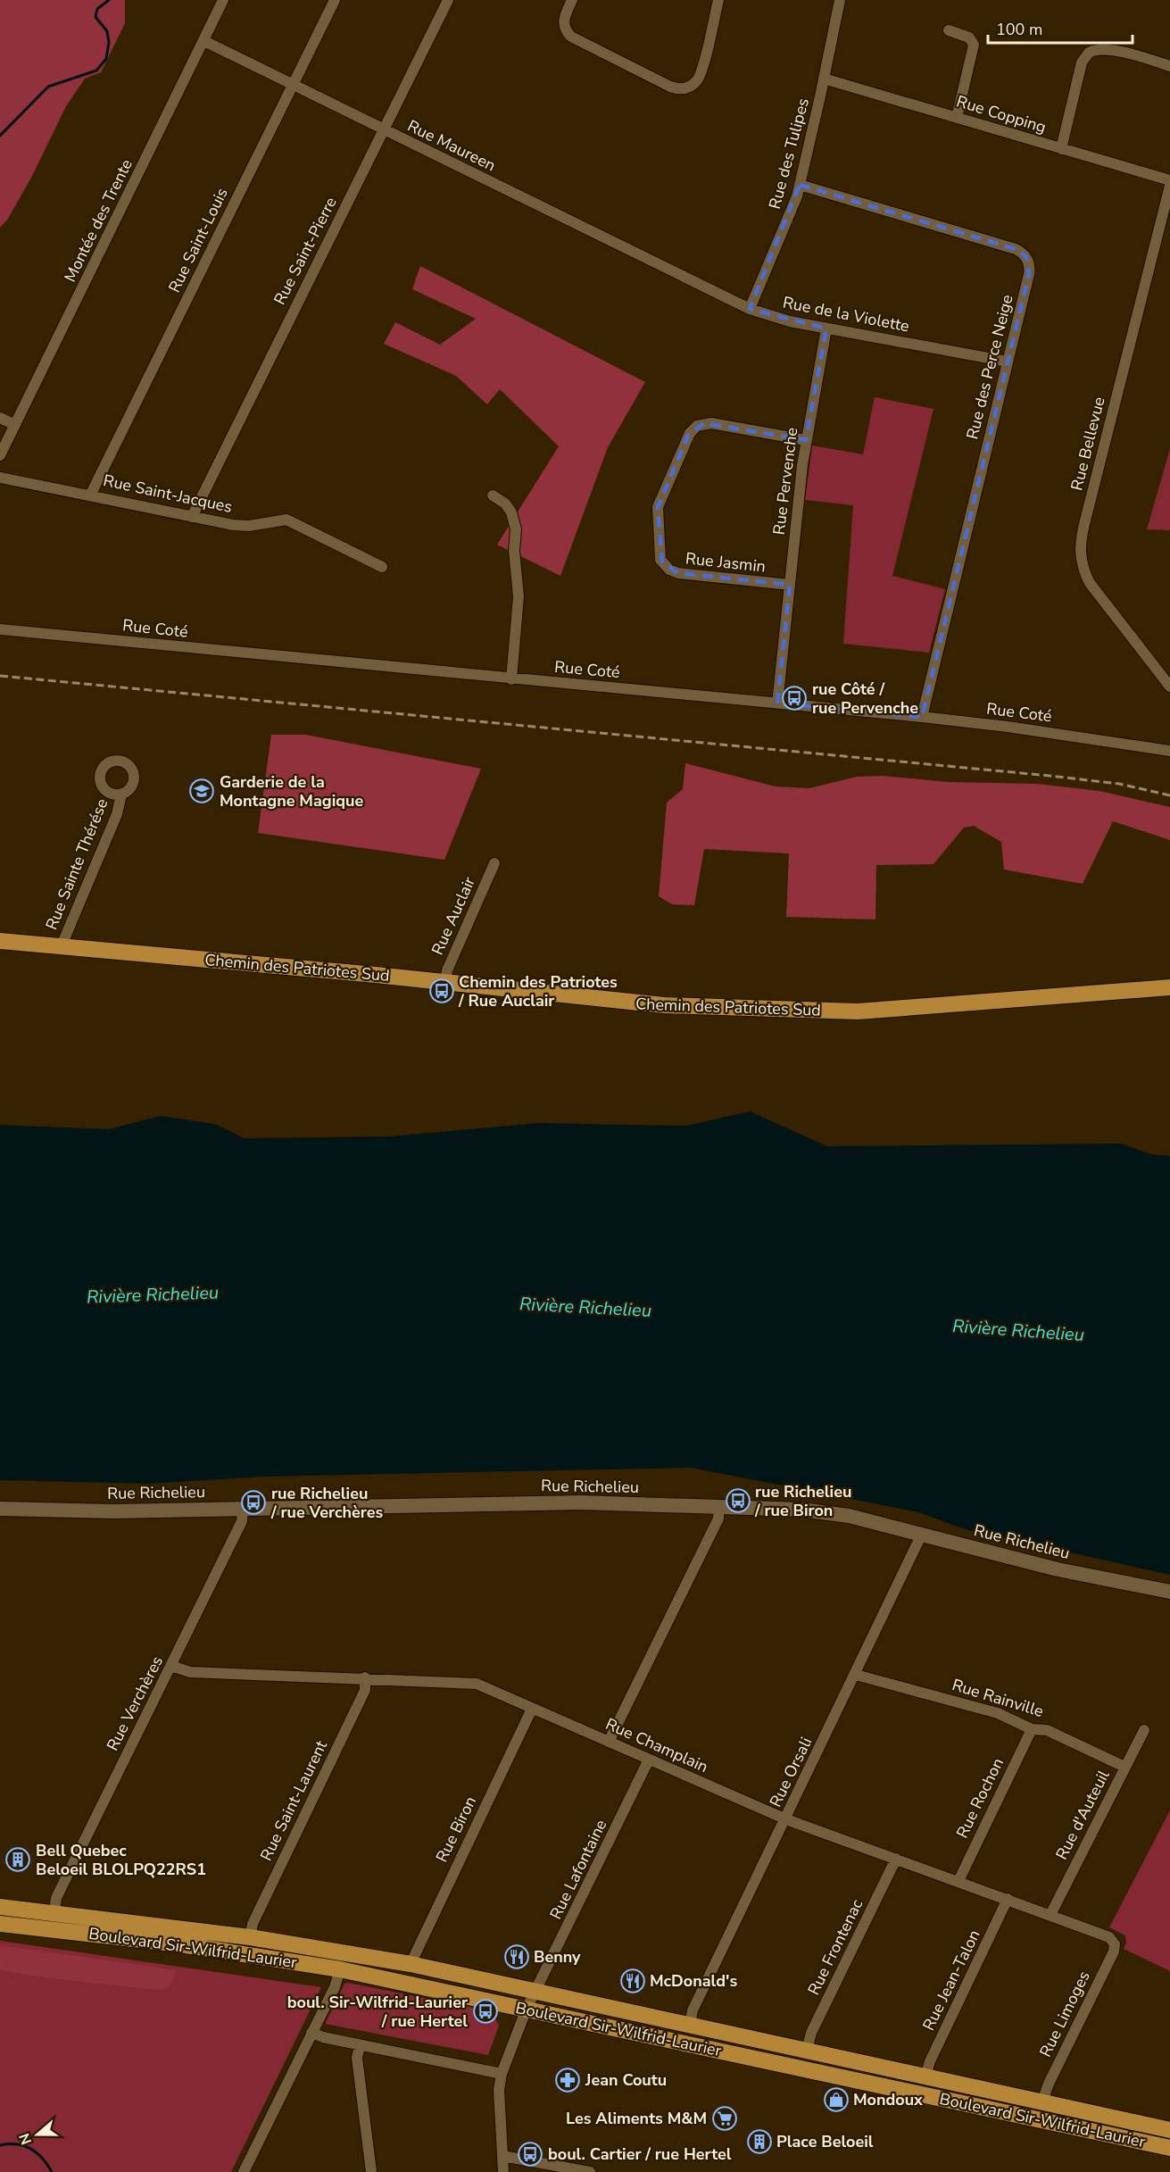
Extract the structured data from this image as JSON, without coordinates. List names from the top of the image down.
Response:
{
  "streets": {
    "main road": ["Chemin des Patriotes Sud", "Rue Richelieu", "Boulevard Sir-Wilfrid-Laurier"],
    "street": [
      "Rue Copping",
      "Rue Maureen",
      "Rue des Tulipes",
      "Montée des Trente",
      "Rue Saint-Louis",
      "Rue Saint-Pierre",
      "Rue de la Violette",
      "Rue des Perce Neige",
      "Rue Bellevue",
      "Rue Pervenche",
      "Rue Saint-Jacques",
      "Rue Jasmin",
      "Rue Coté",
      "Rue Sainte Thérése",
      "Rue Auclair",
      "Rue Rainville",
      "Rue Verchères",
      "Rue Champlain",
      "Rue Orsali",
      "Rue Rochon",
      "Rue Saint-Laurent",
      "Rue d'Auteuil",
      "Rue Biron",
      "Rue Lafontaine",
      "Rue Frontenac",
      "Rue Jean-Talon",
      "Rue Limoges"
    ]
  },
  "crossings": [
    ["Rue Copping", "Rue des Tulipes"],
    ["Rue Maureen", "Montée des Trente"],
    ["Rue Maureen", "Rue Saint-Louis"],
    ["Rue Maureen", "Rue Saint-Pierre"],
    ["Rue Maureen", "Rue de la Violette"],
    ["Rue des Tulipes", "Rue de la Violette"],
    ["Rue des Tulipes", "Rue des Perce Neige"],
    ["Rue Saint-Louis", "Rue Saint-Jacques"],
    ["Rue Saint-Pierre", "Rue Saint-Jacques"],
    ["Rue de la Violette", "Rue des Perce Neige"],
    ["Rue de la Violette", "Rue Pervenche"],
    ["Rue des Perce Neige", "Rue Coté"],
    ["Rue Pervenche", "Rue Jasmin"],
    ["Rue Pervenche", "Rue Coté"],
    ["Rue Sainte Thérése", "Chemin des Patriotes Sud"],
    ["Rue Auclair", "Chemin des Patriotes Sud"],
    ["Rue Richelieu", "Rue Verchères"],
    ["Rue Richelieu", "Rue Orsali"],
    ["Rue Rainville", "Rue Orsali"],
    ["Rue Rainville", "Rue Rochon"],
    ["Rue Rainville", "Rue d'Auteuil"],
    ["Rue Verchères", "Rue Champlain"],
    ["Rue Verchères", "Boulevard Sir-Wilfrid-Laurier"],
    ["Rue Champlain", "Rue Orsali"],
    ["Rue Champlain", "Rue Rochon"],
    ["Rue Champlain", "Rue Saint-Laurent"],
    ["Rue Champlain", "Rue d'Auteuil"],
    ["Rue Champlain", "Rue Biron"],
    ["Rue Champlain", "Rue Lafontaine"],
    ["Rue Champlain", "Rue Frontenac"],
    ["Rue Champlain", "Rue Jean-Talon"],
    ["Rue Champlain", "Rue Limoges"],
    ["Rue Orsali", "Boulevard Sir-Wilfrid-Laurier"],
    ["Rue Saint-Laurent", "Boulevard Sir-Wilfrid-Laurier"],
    ["Rue Biron", "Boulevard Sir-Wilfrid-Laurier"],
    ["Rue Lafontaine", "Boulevard Sir-Wilfrid-Laurier"],
    ["Rue Frontenac", "Boulevard Sir-Wilfrid-Laurier"],
    ["Boulevard Sir-Wilfrid-Laurier", "Rue Jean-Talon"],
    ["Boulevard Sir-Wilfrid-Laurier", "Rue Limoges"]
  ],
  "water": ["Rivière Richelieu"],
  "places": {
    "bus stop": [
      "rue Côté / rue Pervenche",
      "Chemin des Patriotes / Rue Auclair",
      "rue Richelieu / rue Biron",
      "rue Richelieu / rue Verchères",
      "boul. Sir-Wilfrid-Laurier / rue Hertel",
      "boul. Cartier / rue Hertel"
    ],
    "school or university": ["Garderie de la Montagne Magique"],
    "building": ["Bell Quebec Beloeil BLOLPQ22RS1", "Place Beloeil"],
    "restaurant": ["Benny", "McDonald's"],
    "pharmacy": ["Jean Coutu"],
    "shop": ["Mondoux"],
    "supermarket": ["Les Aliments M&M"]
  },
  "scale_bar": "100 m",
  "north": "left"
}
